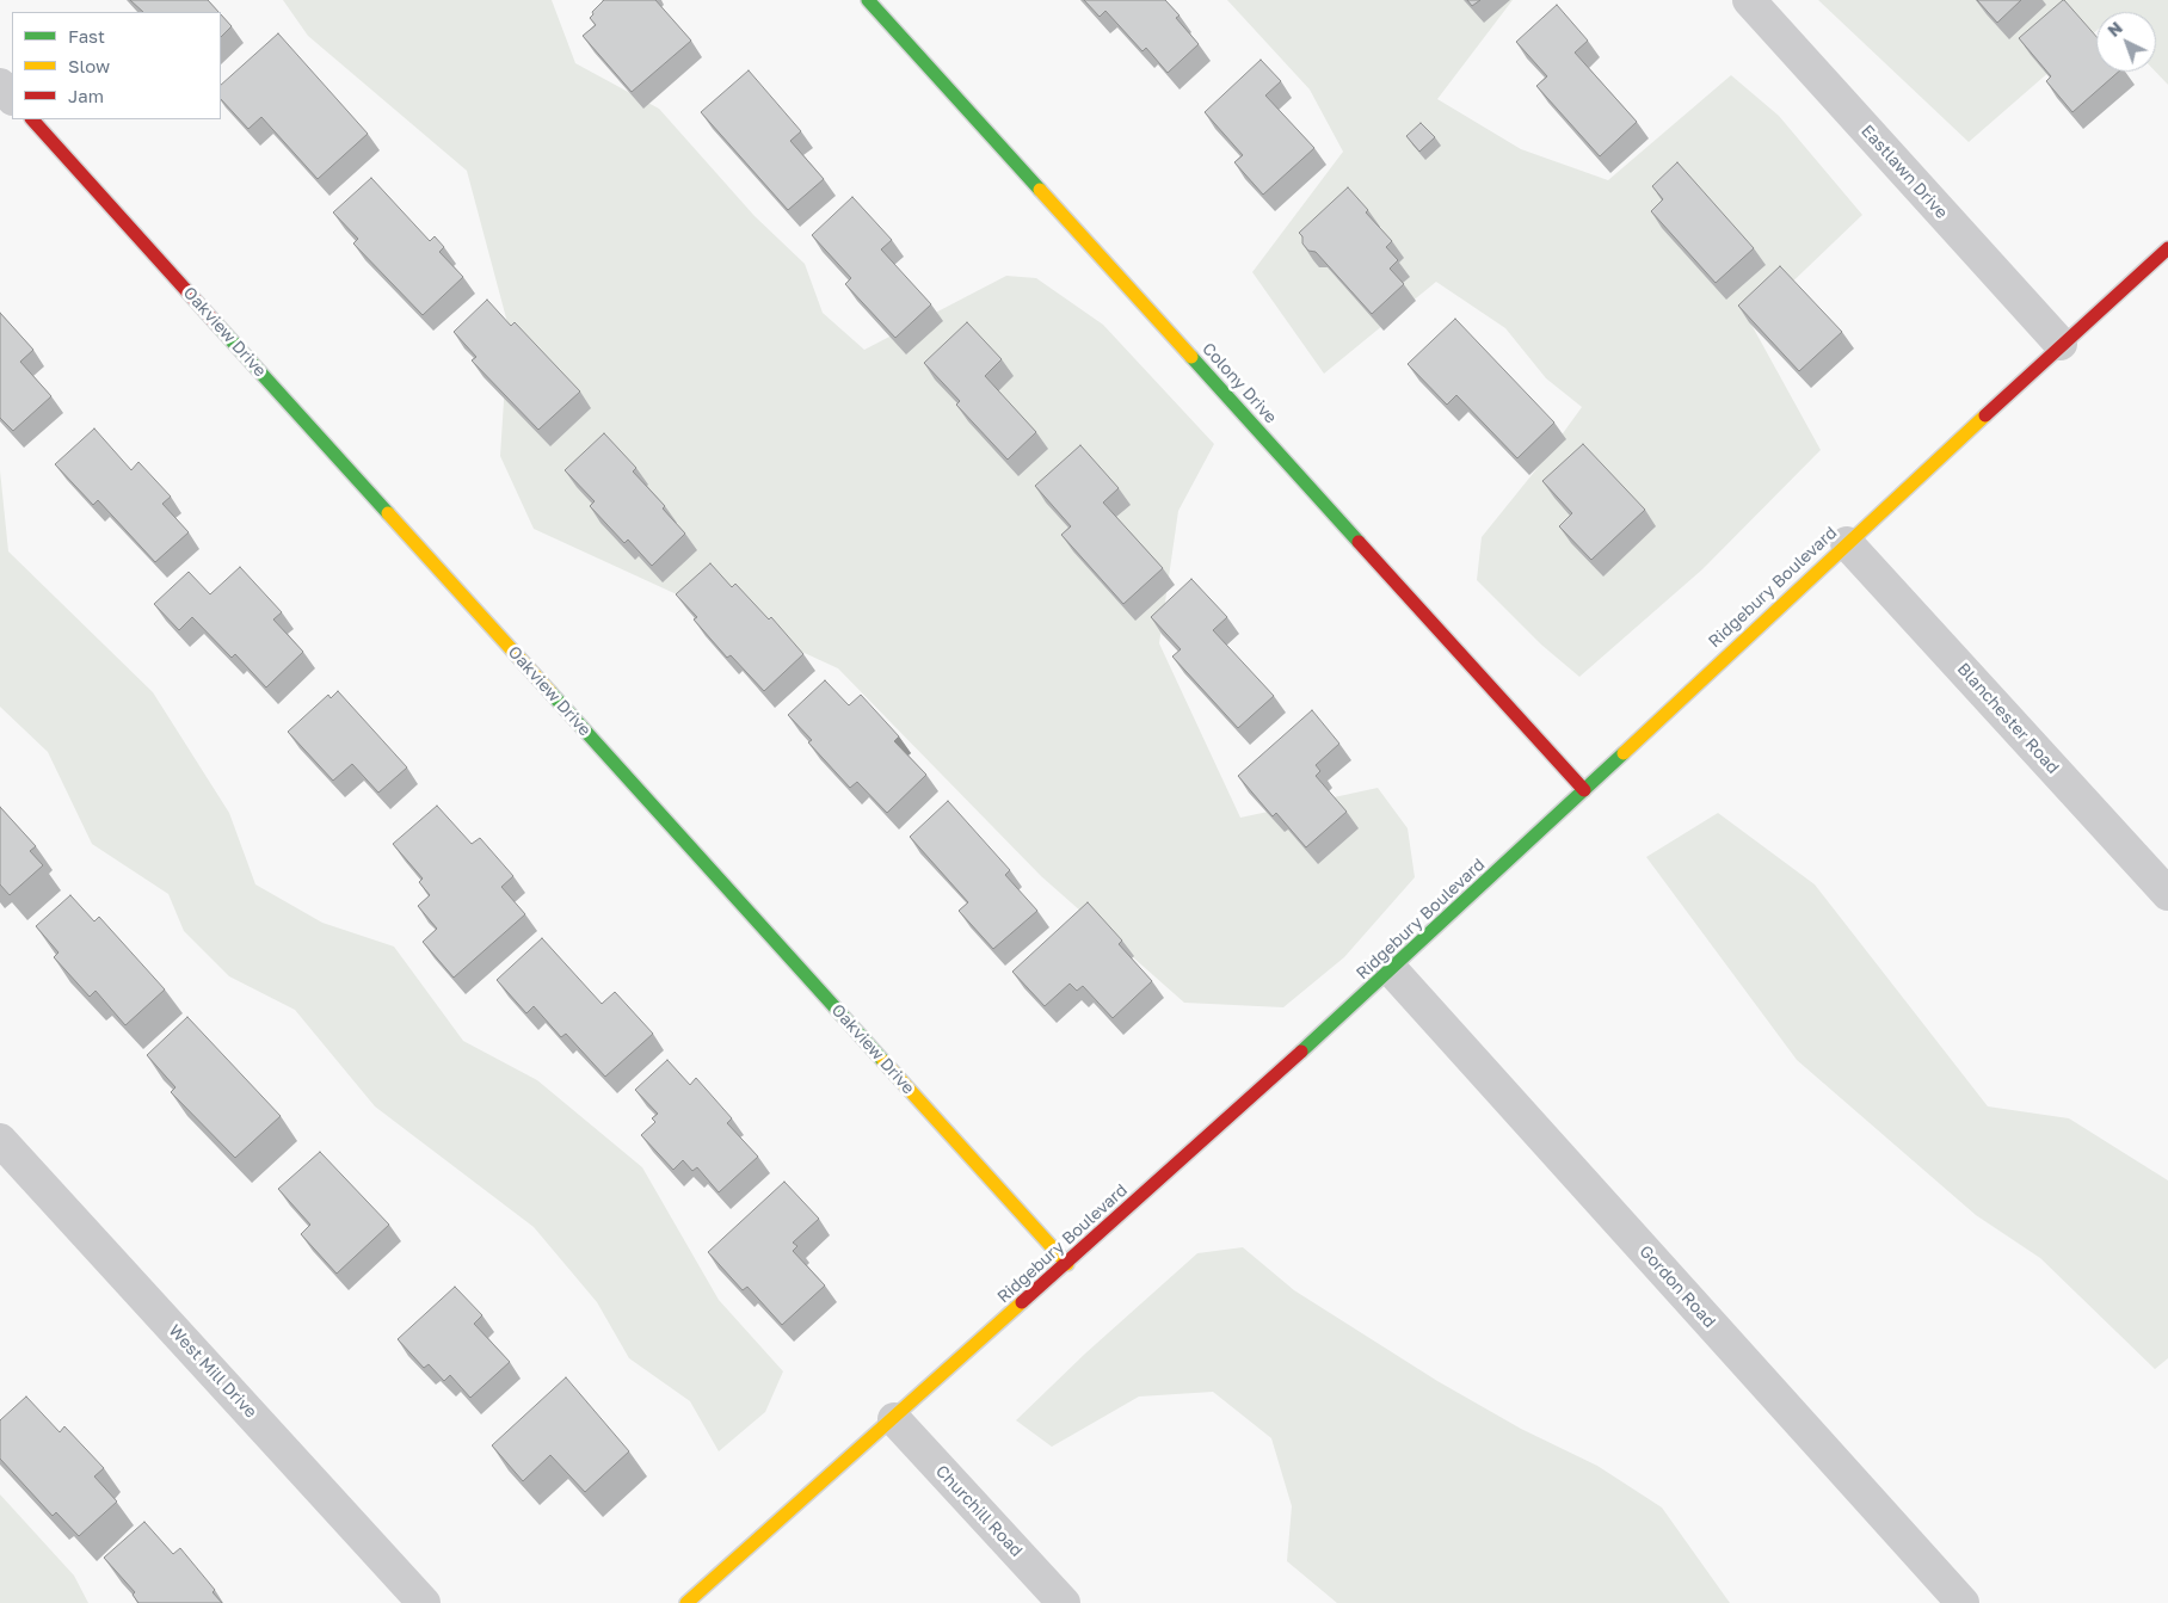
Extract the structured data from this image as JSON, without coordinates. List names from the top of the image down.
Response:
{
  "streets": {
    "street": [
      "Eastlawn Drive",
      "Oakview Drive",
      "Colony Drive",
      "Ridgebury Boulevard",
      "Blanchester Road",
      "Gordon Road",
      "West Mill Drive",
      "Churchill Road"
    ]
  },
  "crossings": [
    ["Eastlawn Drive", "Ridgebury Boulevard"],
    ["Oakview Drive", "Ridgebury Boulevard"],
    ["Colony Drive", "Ridgebury Boulevard"],
    ["Ridgebury Boulevard", "Blanchester Road"],
    ["Ridgebury Boulevard", "Gordon Road"],
    ["Ridgebury Boulevard", "Churchill Road"]
  ],
  "legend": ["Fast", "Slow", "Jam"],
  "north": "top left"
}
